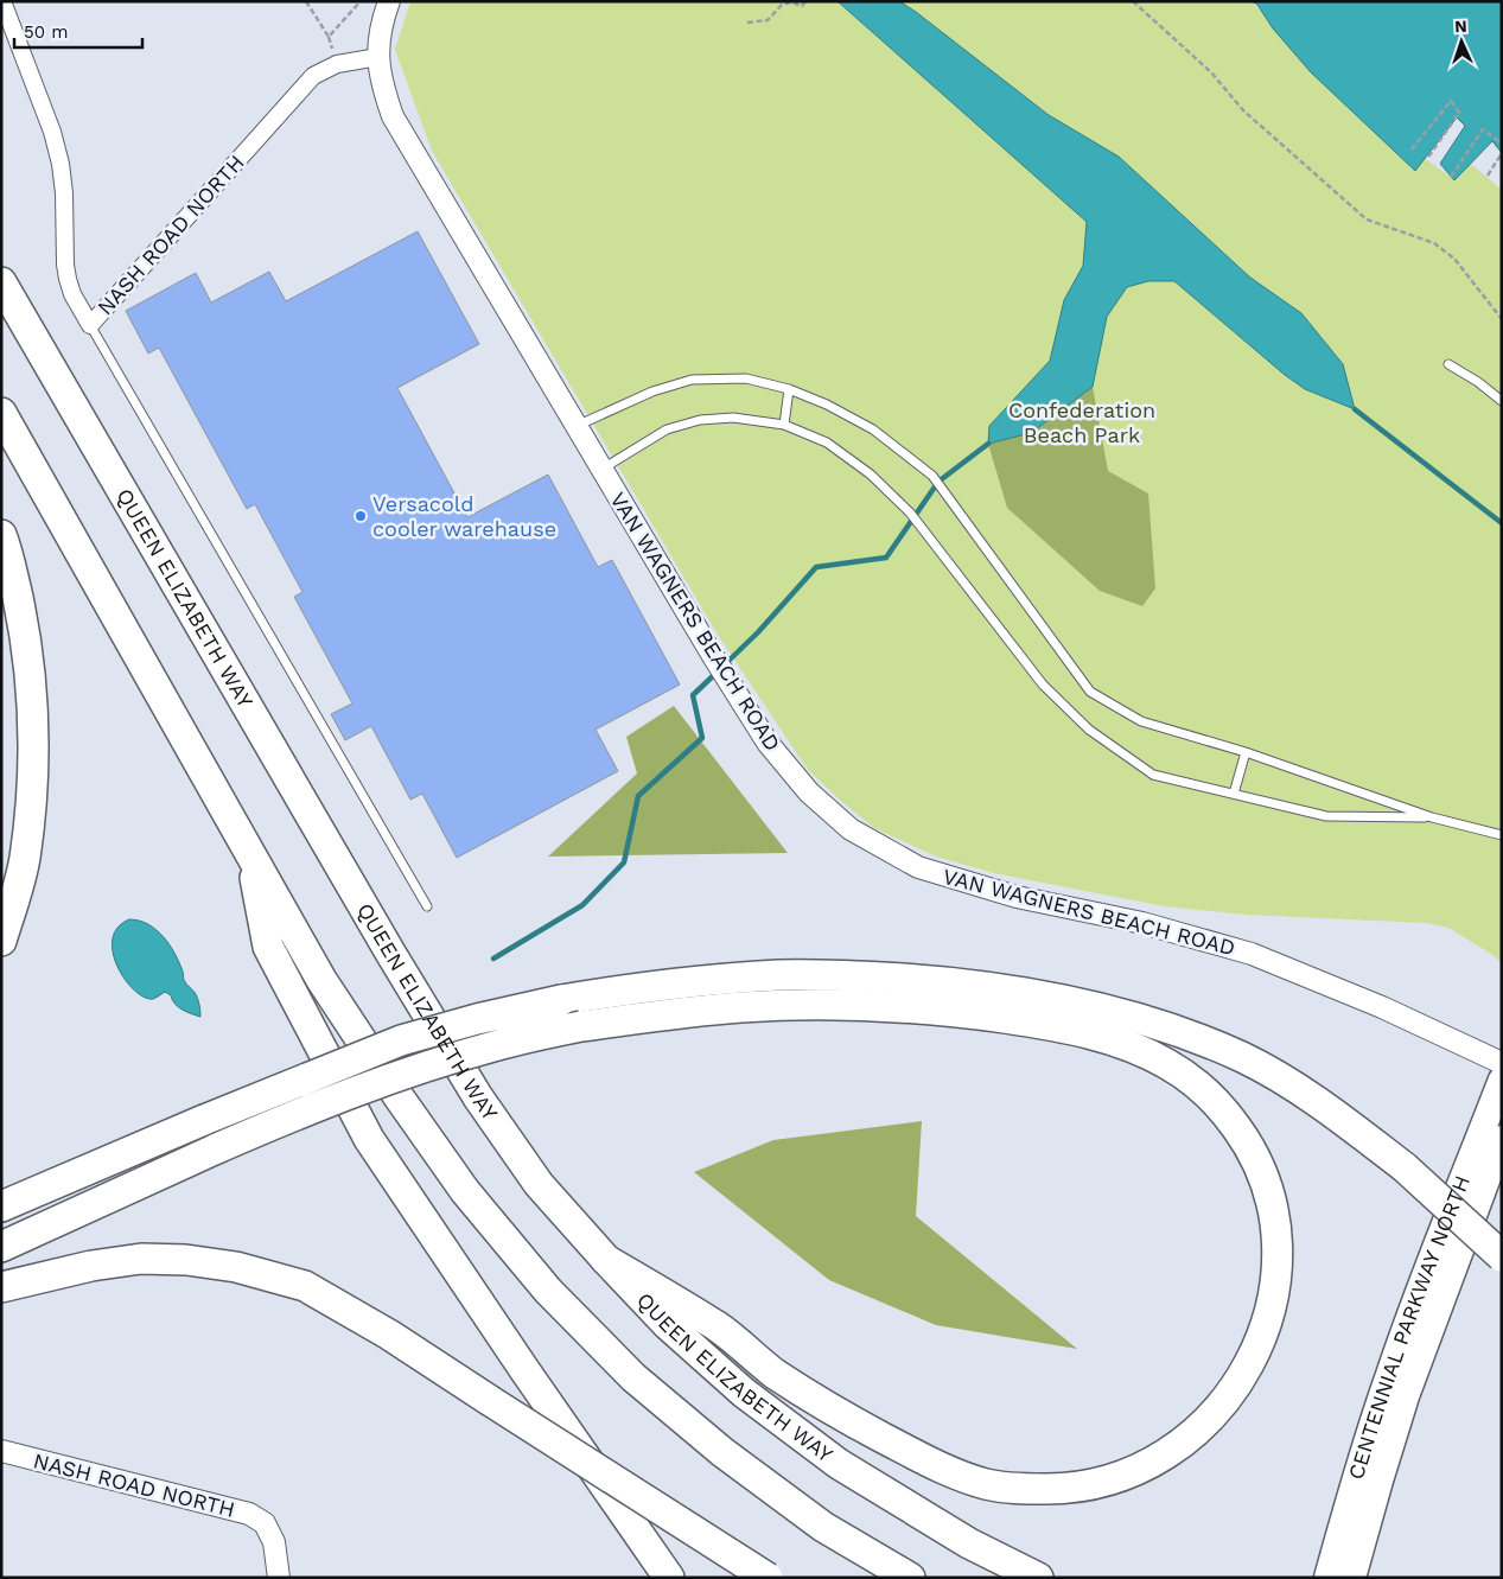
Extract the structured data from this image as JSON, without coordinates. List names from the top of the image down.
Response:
{
  "streets": {
    "highway": ["QUEEN ELIZABETH WAY"],
    "main road": ["CENTENNIAL PARKWAY NORTH"],
    "street": ["NASH ROAD NORTH", "VAN WAGNERS BEACH ROAD"]
  },
  "crossings": [
    ["NASH ROAD NORTH", "VAN WAGNERS BEACH ROAD"]
  ],
  "parks": ["Confederation Beach Park"],
  "places": ["Versacold cooler warehause"],
  "scale_bar": "50 m",
  "north": "top"
}
